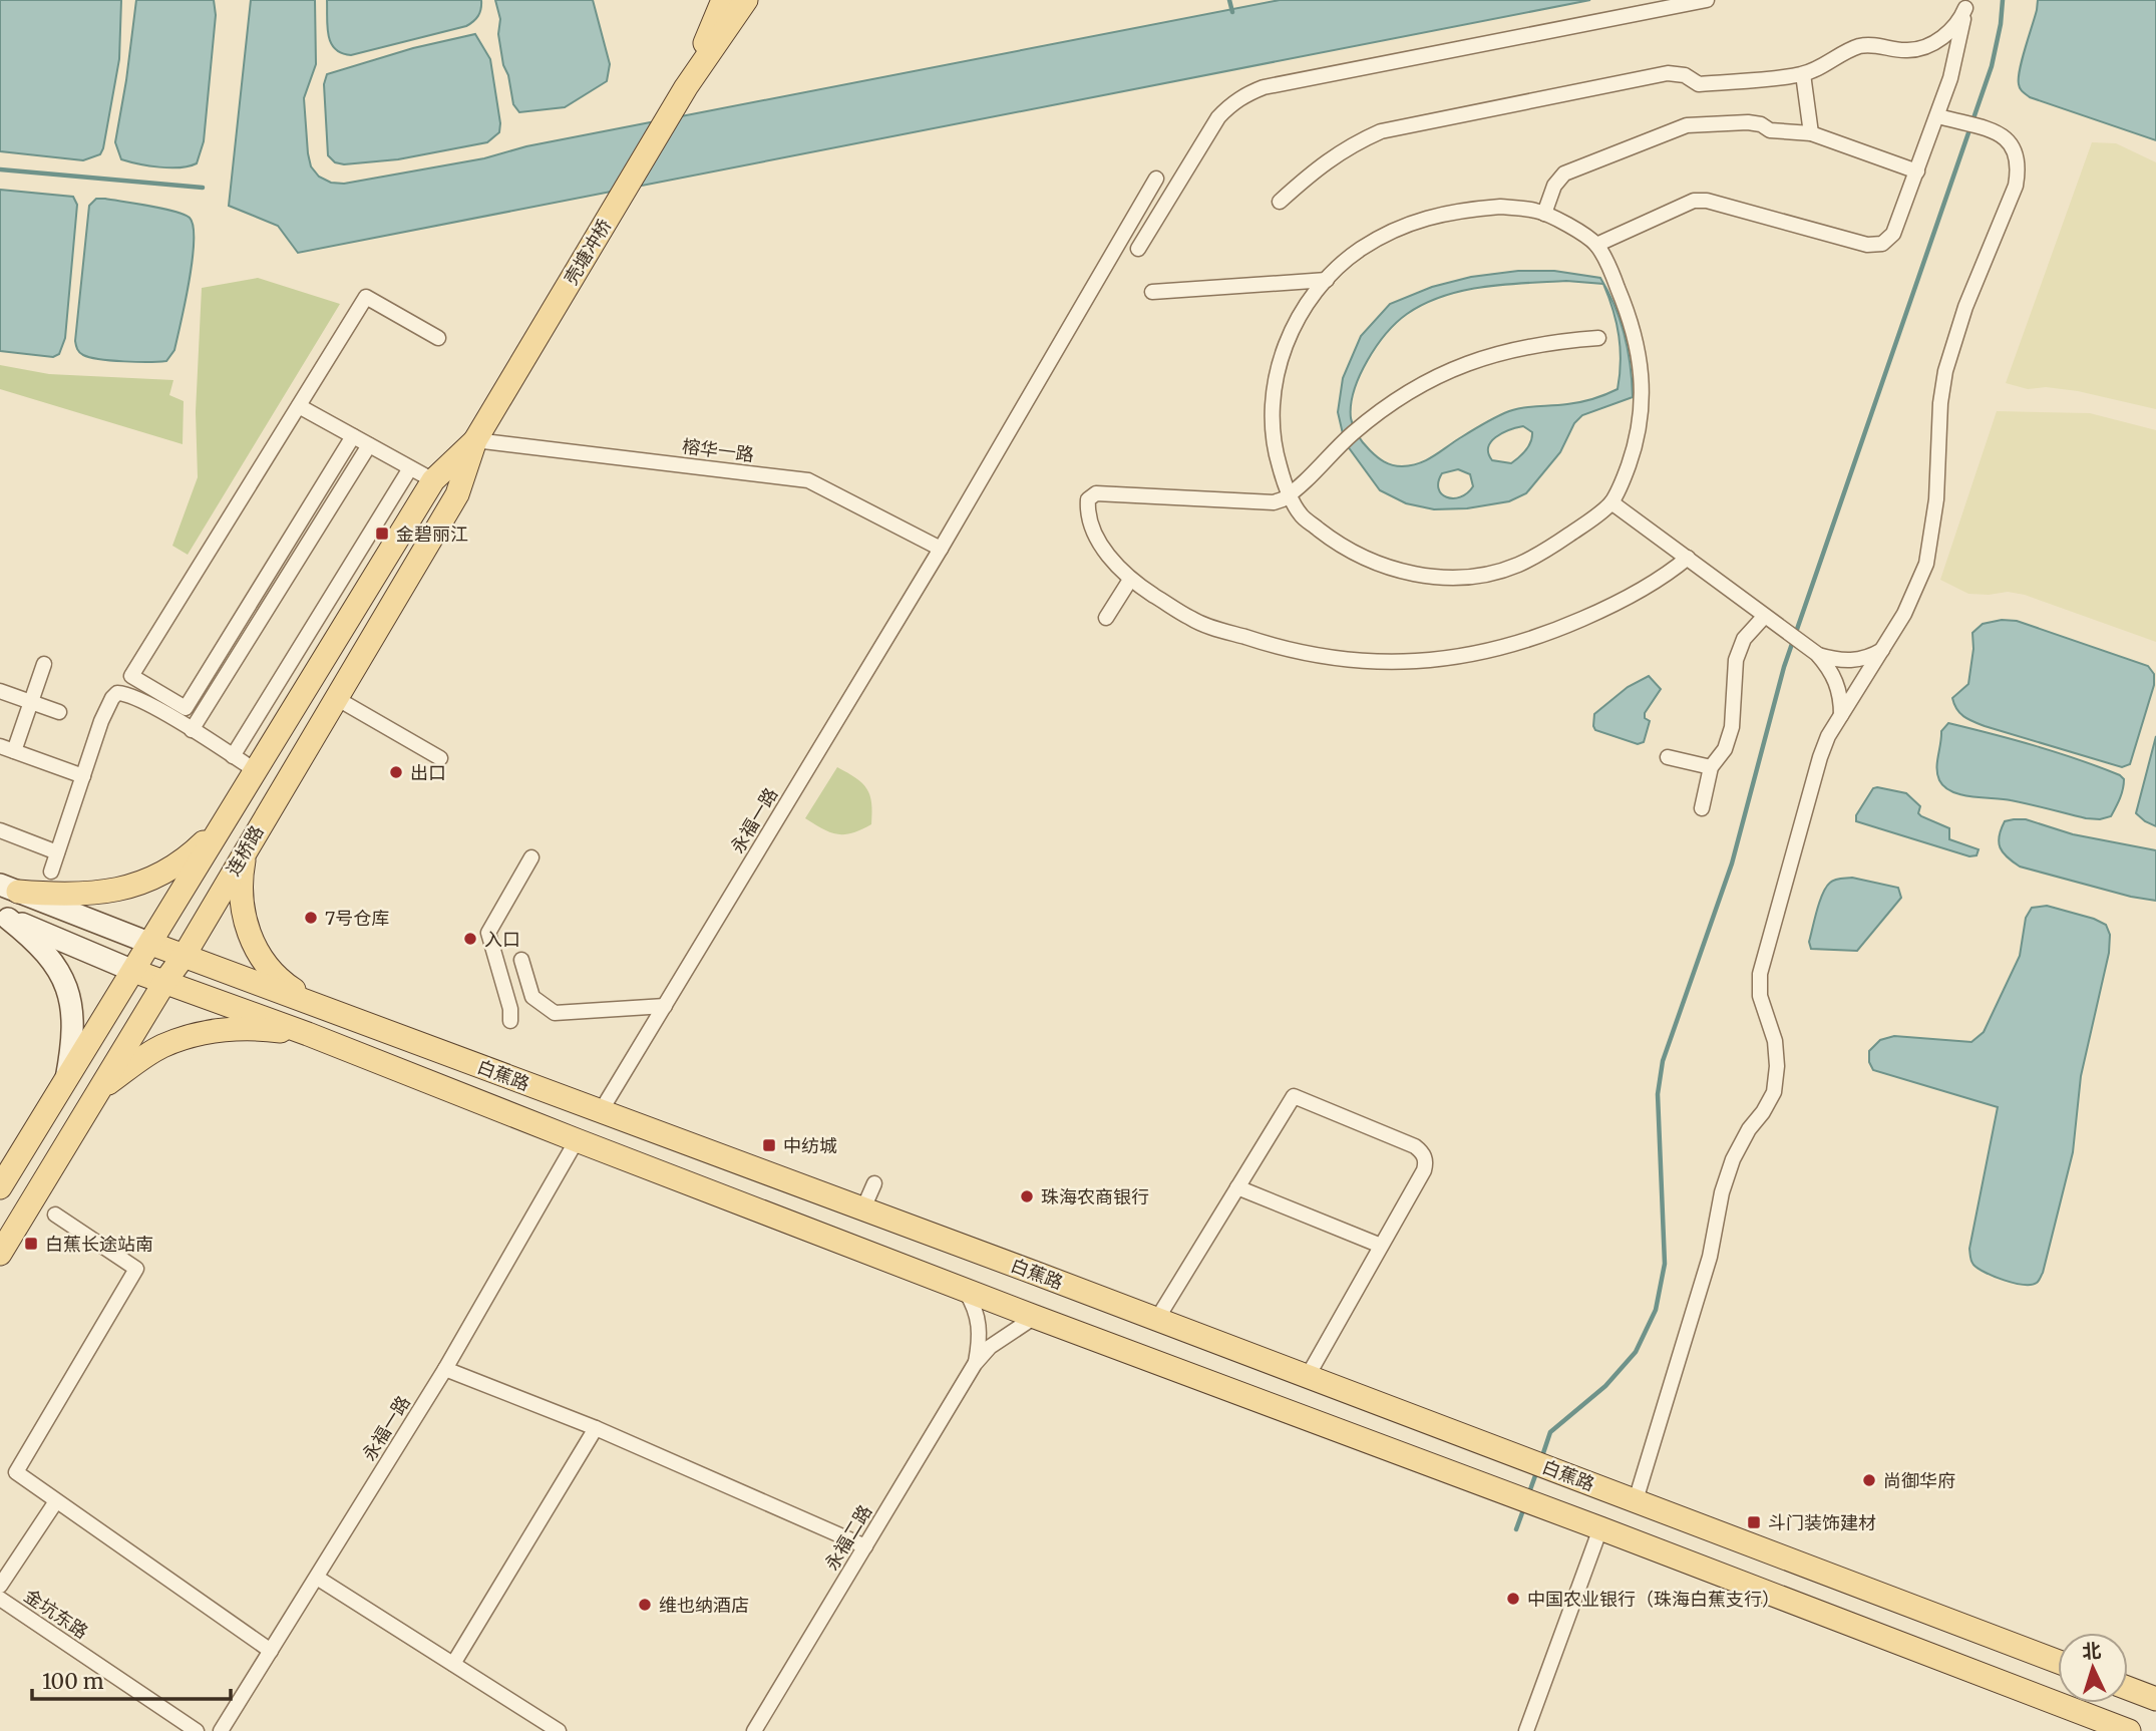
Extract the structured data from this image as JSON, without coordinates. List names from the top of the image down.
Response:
{
  "streets": {
    "main road": ["壳塘冲桥", "连桥路", "白蕉路"],
    "street": [
      "榕华一路",
      "永福一路",
      "永福二路",
      "金坑东路"
    ]
  },
  "crossings": [
    ["壳塘冲桥", "连桥路"],
    ["榕华一路", "永福一路"],
    ["榕华一路", "连桥路"],
    ["永福一路", "白蕉路"],
    ["连桥路", "白蕉路"],
    ["白蕉路", "永福二路"]
  ],
  "places": {
    "transit": [
      "金碧丽江",
      "中纺城",
      "白蕉长途站南",
      "斗门装饰建材"
    ],
    "other": [
      "出口",
      "7号仓库",
      "入口",
      "珠海农商银行",
      "尚御华府",
      "中国农业银行（珠海白蕉支行）",
      "维也纳酒店"
    ]
  },
  "scale_bar": "100 m",
  "north": "top"
}
